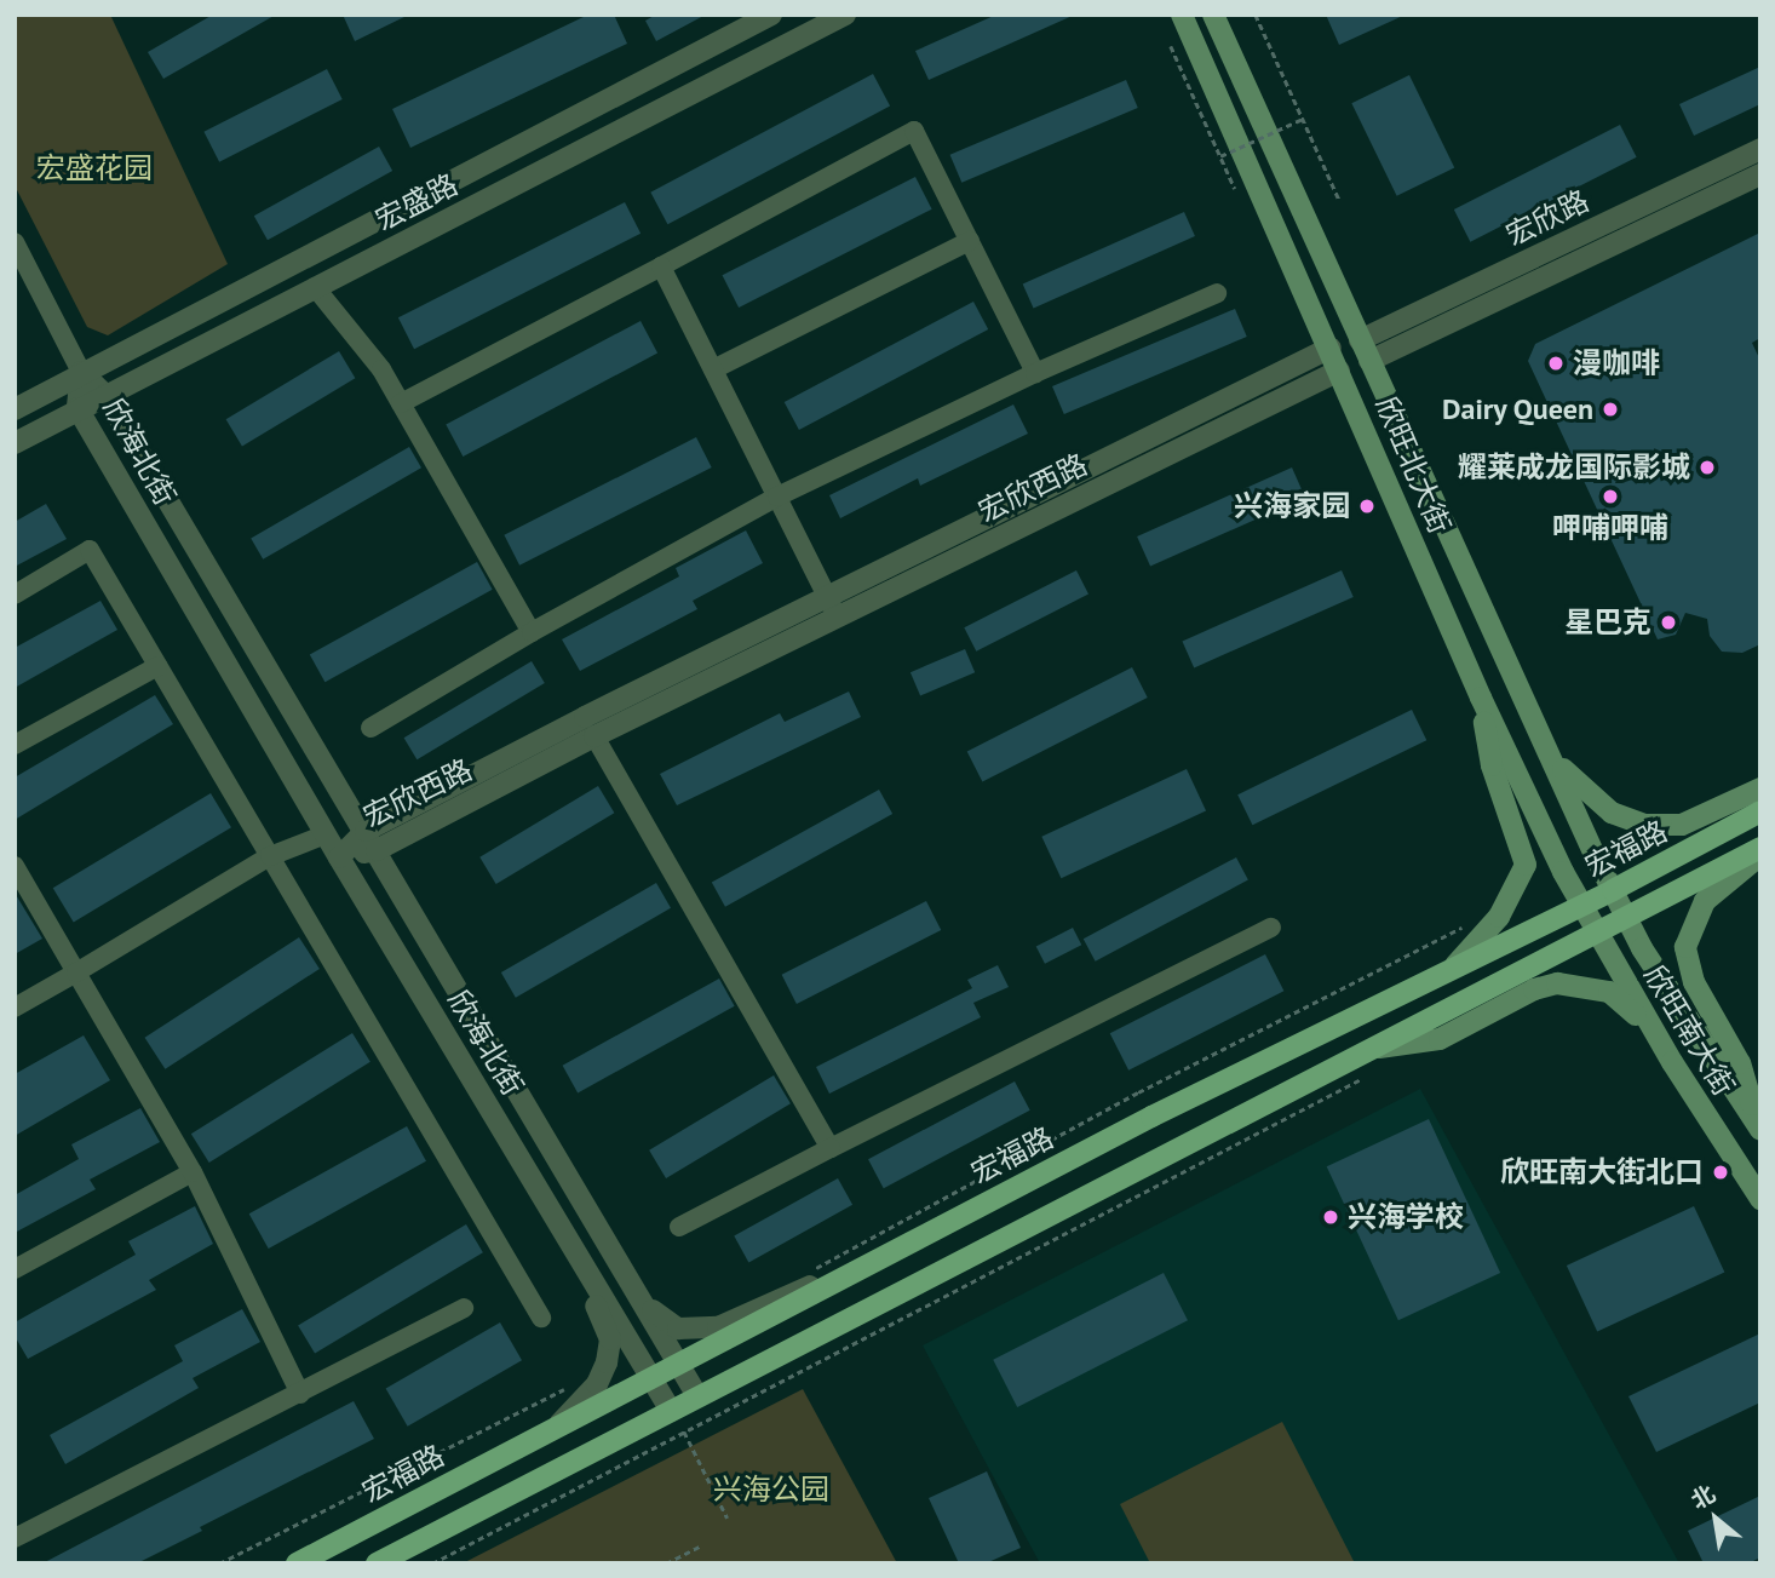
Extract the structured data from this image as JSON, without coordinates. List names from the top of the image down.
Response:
{
  "streets": {
    "main road": ["欣旺北大街", "宏福路", "欣旺南大街"],
    "street": [
      "宏盛路",
      "宏欣路",
      "欣海北街",
      "宏欣西路"
    ]
  },
  "crossings": [
    ["宏盛路", "欣海北街"],
    ["宏欣路", "欣旺北大街"],
    ["欣海北街", "宏欣西路"],
    ["欣海北街", "宏福路"],
    ["欣旺北大街", "宏欣西路"],
    ["欣旺北大街", "宏福路"],
    ["欣旺北大街", "欣旺南大街"],
    ["宏福路", "欣旺南大街"]
  ],
  "parks": ["宏盛花园", "兴海公园"],
  "places": [
    "漫咖啡",
    "Dairy Queen",
    "耀莱成龙国际影城",
    "呷哺呷哺",
    "兴海家园",
    "星巴克",
    "欣旺南大街北口",
    "兴海学校"
  ],
  "north": "top left"
}
